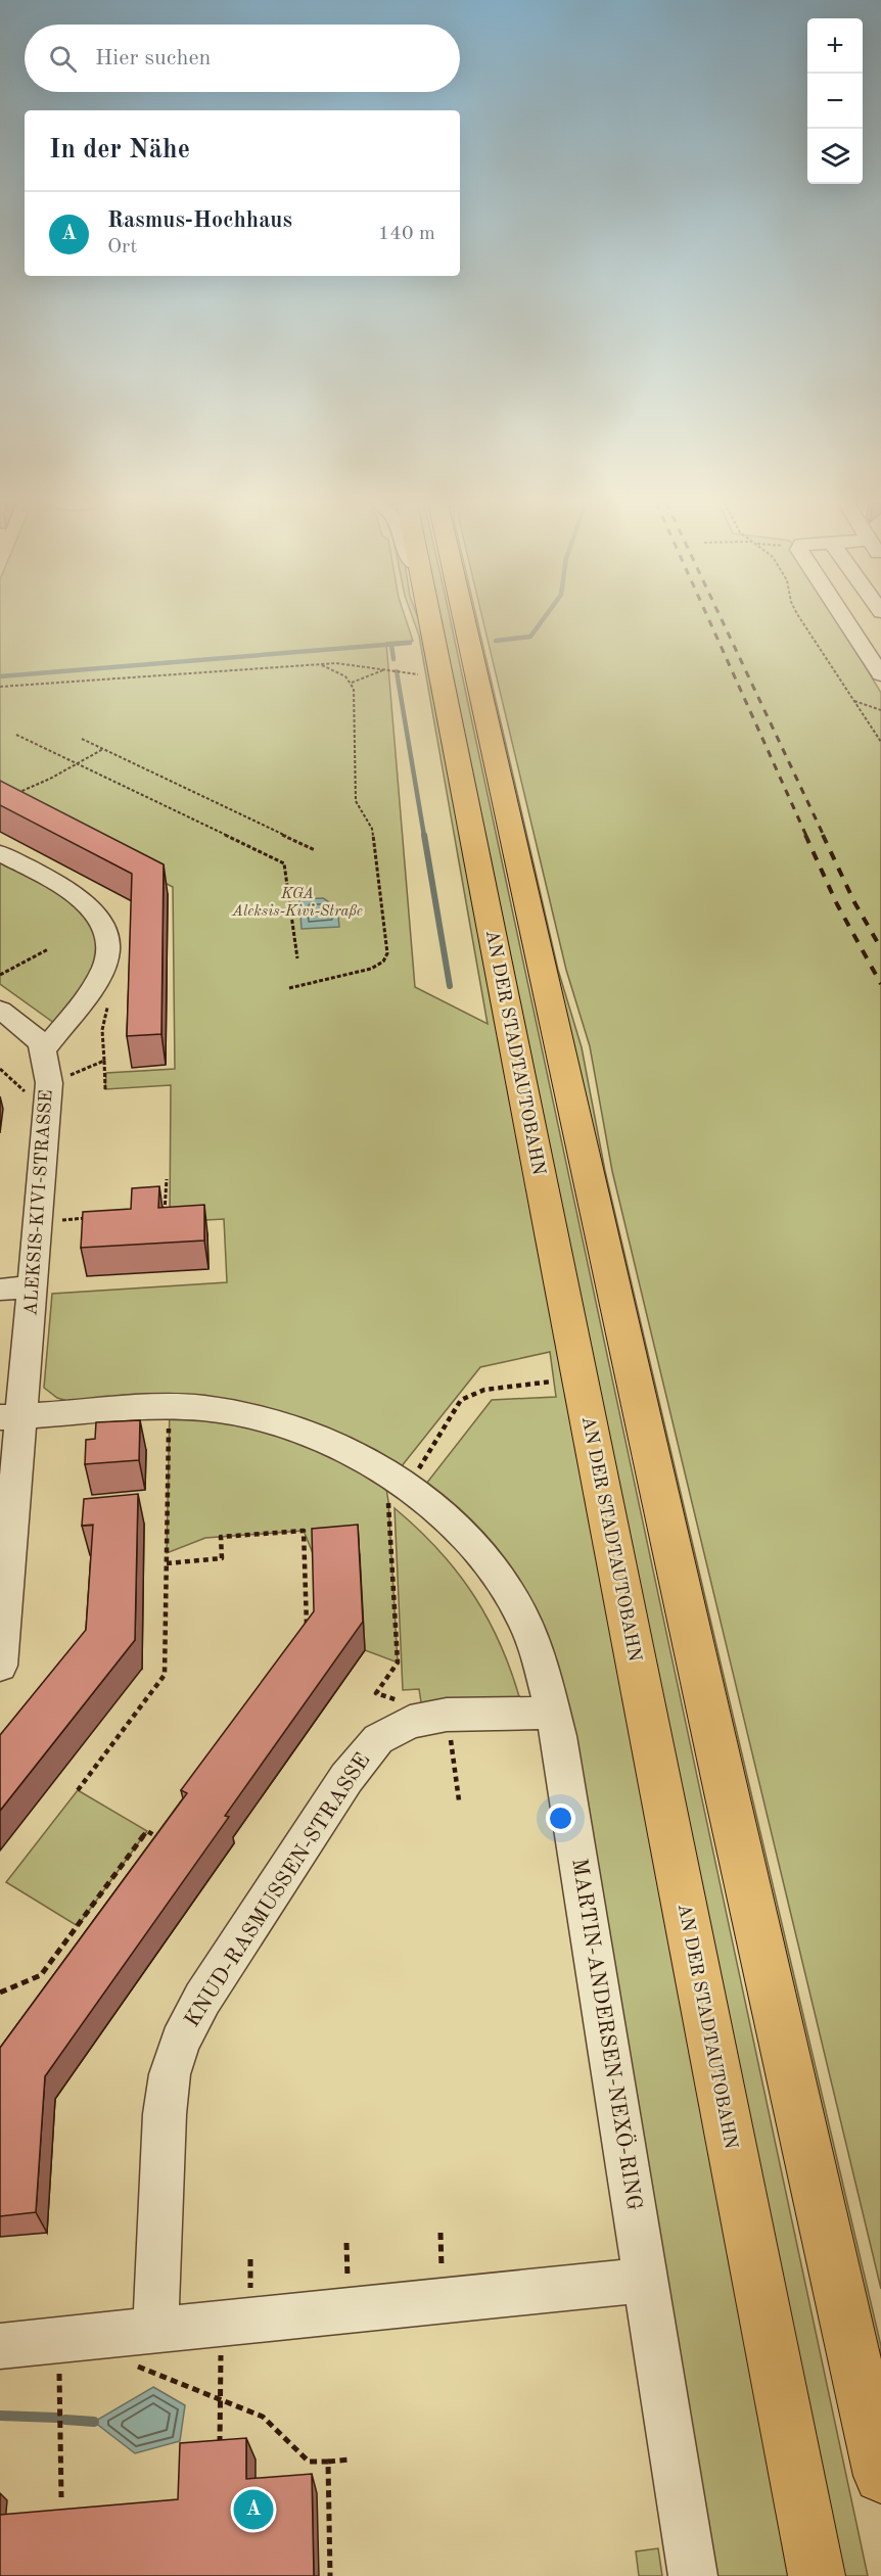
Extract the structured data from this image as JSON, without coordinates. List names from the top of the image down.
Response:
{
  "streets": {
    "highway": ["AN DER STADTAUTOBAHN"],
    "street": ["ALEKSIS-KIVI-STRASSE", "KNUD-RASMUSSEN-STRASSE", "MARTIN-ANDERSEN-NEXÖ-RING"]
  },
  "crossings": [
    ["ALEKSIS-KIVI-STRASSE", "MARTIN-ANDERSEN-NEXÖ-RING"],
    ["KNUD-RASMUSSEN-STRASSE", "MARTIN-ANDERSEN-NEXÖ-RING"]
  ],
  "parks": ["KGA Aleksis-Kivi-Straße"],
  "page": {
    "map_buttons": ["+", "−"],
    "search": "Hier suchen",
    "heading": "In der Nähe",
    "list": [
      {
        "mark": "A",
        "name": "Rasmus-Hochhaus",
        "note": "Ort",
        "value": "140 m"
      }
    ],
    "pins": "A"
  }
}
